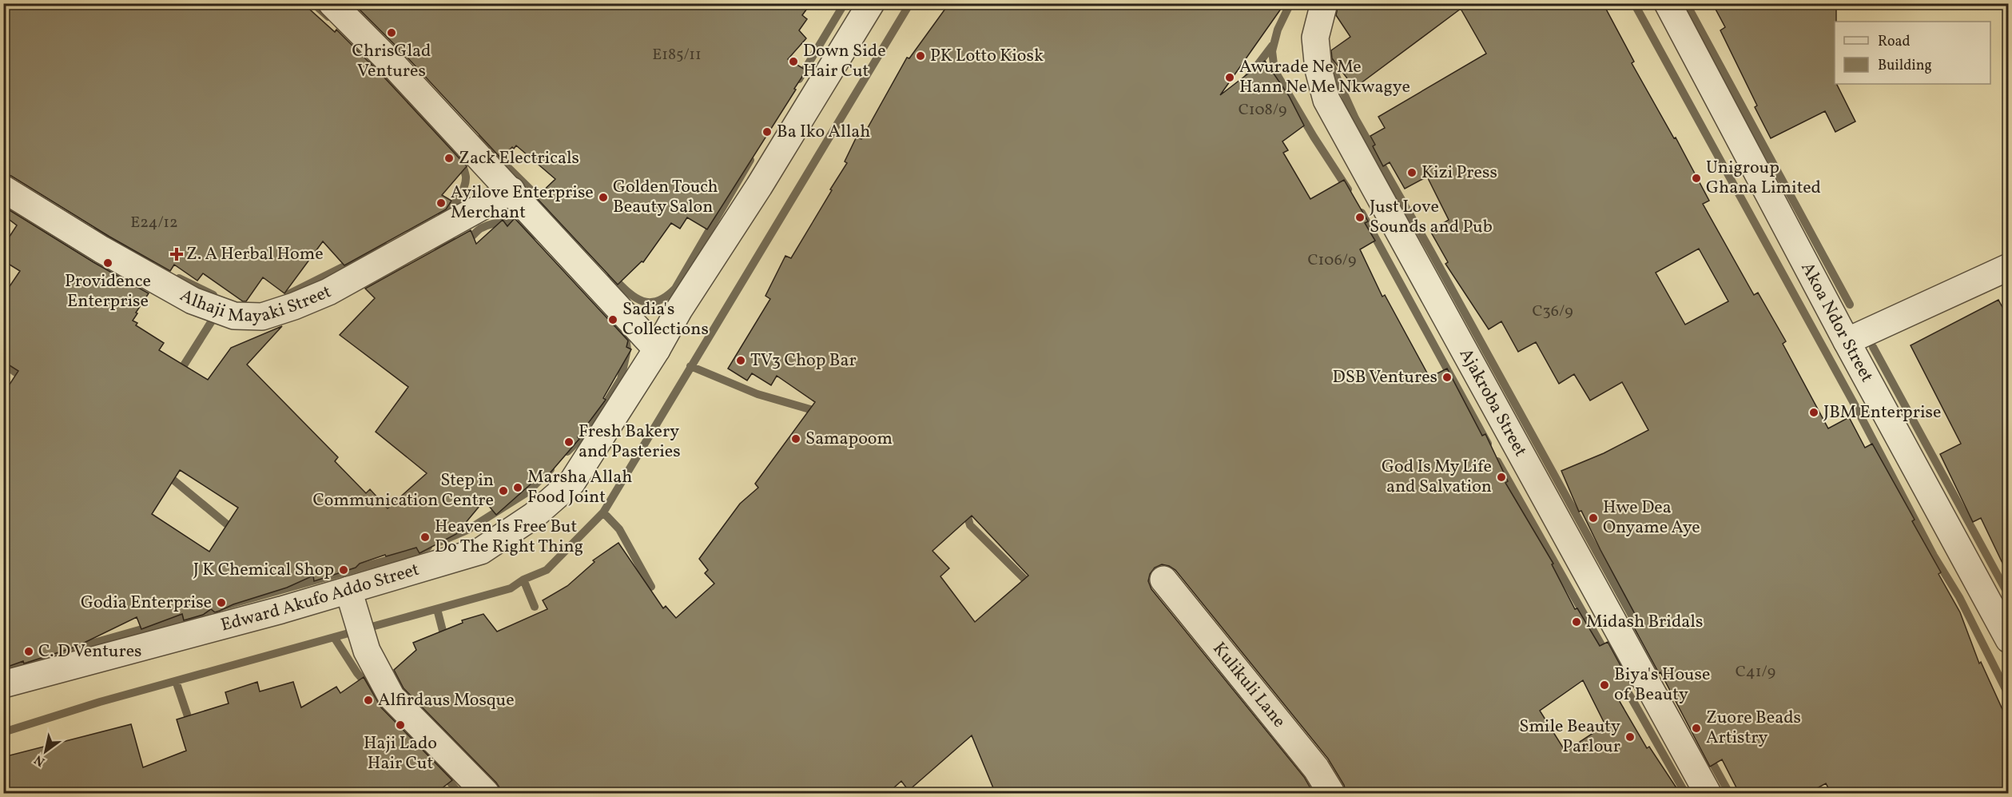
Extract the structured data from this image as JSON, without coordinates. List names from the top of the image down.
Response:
{
  "streets": {
    "street": [
      "Alhaji Mayaki Street",
      "Akoa Ndor Street",
      "Ajakroba Street",
      "Edward Akufo Addo Street",
      "Kulikuli Lane"
    ]
  },
  "places": {
    "other": [
      "ChrisGlad Ventures",
      "PK Lotto Kiosk",
      "Down Side Hair Cut",
      "Awurade Ne Me Hann Ne Me Nkwagye",
      "Ba Iko Allah",
      "Zack Electricals",
      "Kizi Press",
      "Unigroup Ghana Limited",
      "Golden Touch Beauty Salon",
      "Ayilove Enterprise Merchant",
      "Just Love Sounds and Pub",
      "Providence Enterprise",
      "Sadia's Collections",
      "TV3 Chop Bar",
      "DSB Ventures",
      "JBM Enterprise",
      "Samapoom",
      "Fresh Bakery and Pasteries",
      "God Is My Life and Salvation",
      "Marsha Allah Food Joint",
      "Step in Communication Centre",
      "Hwe Dea Onyame Aye",
      "Heaven Is Free But Do The Right Thing",
      "J K Chemical Shop",
      "Godia Enterprise",
      "Midash Bridals",
      "C. D Ventures",
      "Biya's House of Beauty",
      "Alfirdaus Mosque",
      "Haji Lado Hair Cut",
      "Zuore Beads Artistry",
      "Smile Beauty Parlour"
    ],
    "health": ["Z. A Herbal Home"]
  },
  "house_numbers": [
    "E185/11",
    "C108/9",
    "E24/12",
    "C106/9",
    "C36/9",
    "C41/9"
  ],
  "legend": ["Road", "Building"],
  "north": "bottom left"
}
